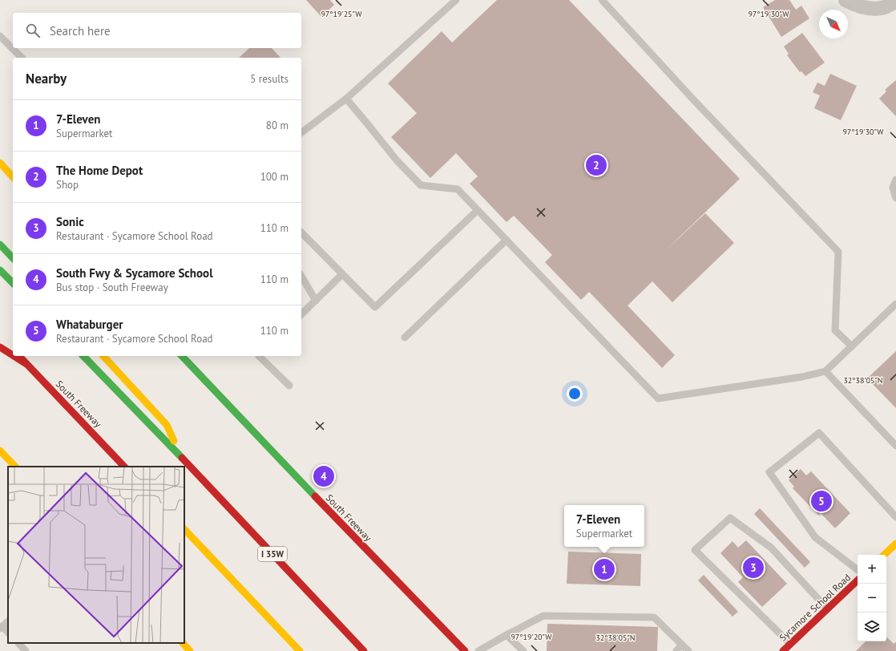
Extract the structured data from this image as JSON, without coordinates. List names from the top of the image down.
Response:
{
  "streets": {
    "main road": ["South Freeway", "I 35W", "Sycamore School Road"]
  },
  "north": "bottom right",
  "page": {
    "search": "Search here",
    "heading": ["Nearby", "5 results"],
    "list": [
      {
        "mark": "1",
        "name": "7-Eleven",
        "note": "Supermarket",
        "value": "80 m"
      },
      {
        "mark": "2",
        "name": "The Home Depot",
        "note": "Shop",
        "value": "100 m"
      },
      {
        "mark": "3",
        "name": "Sonic",
        "note": "Restaurant · Sycamore School Road",
        "value": "110 m"
      },
      {
        "mark": "4",
        "name": "South Fwy & Sycamore School",
        "note": "Bus stop · South Freeway",
        "value": "110 m"
      },
      {
        "mark": "5",
        "name": "Whataburger",
        "note": "Restaurant · Sycamore School Road",
        "value": "110 m"
      }
    ],
    "pins": [
      "2",
      "4",
      "5",
      "3",
      "1"
    ],
    "popup": ["7-Eleven", "Supermarket"],
    "map_buttons": ["+", "−"]
  },
  "coordinates": [
    "97°19'25\"W",
    "97°19'30\"W",
    "32°38'05\"N",
    "97°19'20\"W"
  ]
}
